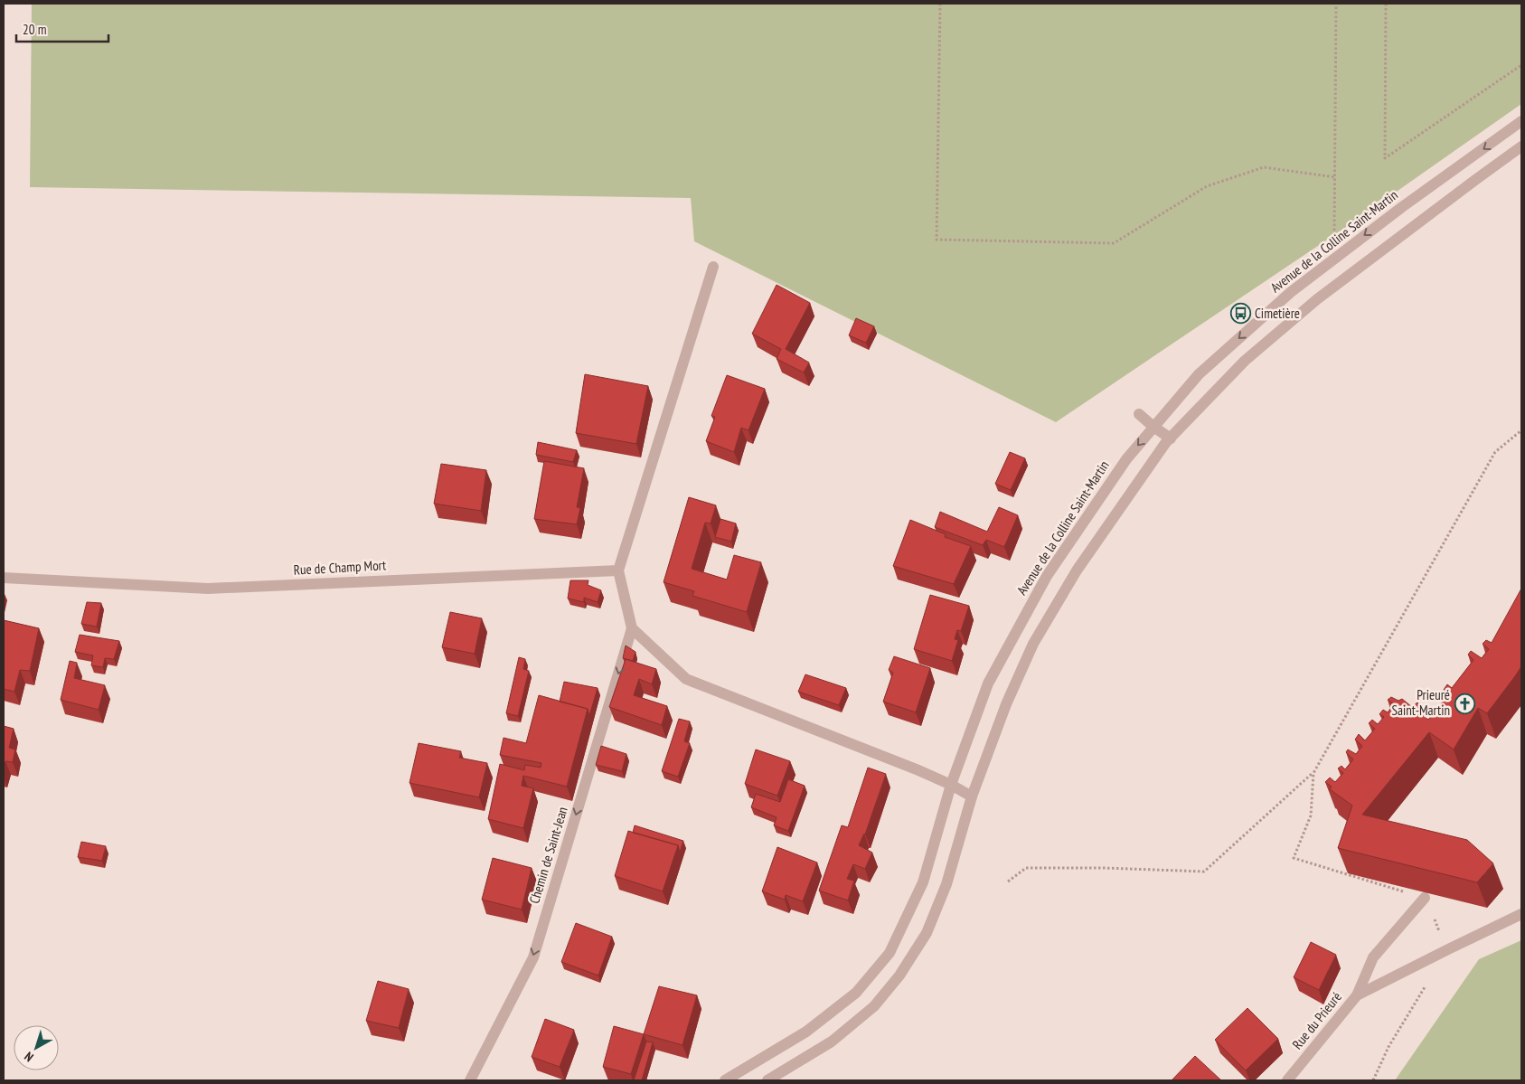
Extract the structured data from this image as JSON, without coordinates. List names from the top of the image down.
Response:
{
  "streets": {
    "street": [
      "Avenue de la Colline Saint-Martin",
      "Rue de Champ Mort",
      "Chemin de Saint-Jean",
      "Rue du Prieuré"
    ]
  },
  "one_way": ["Chemin de Saint-Jean"],
  "places": {
    "bus stop": ["Cimetière"],
    "church": ["Prieuré Saint-Martin"]
  },
  "scale_bar": "20 m",
  "north": "bottom left"
}
